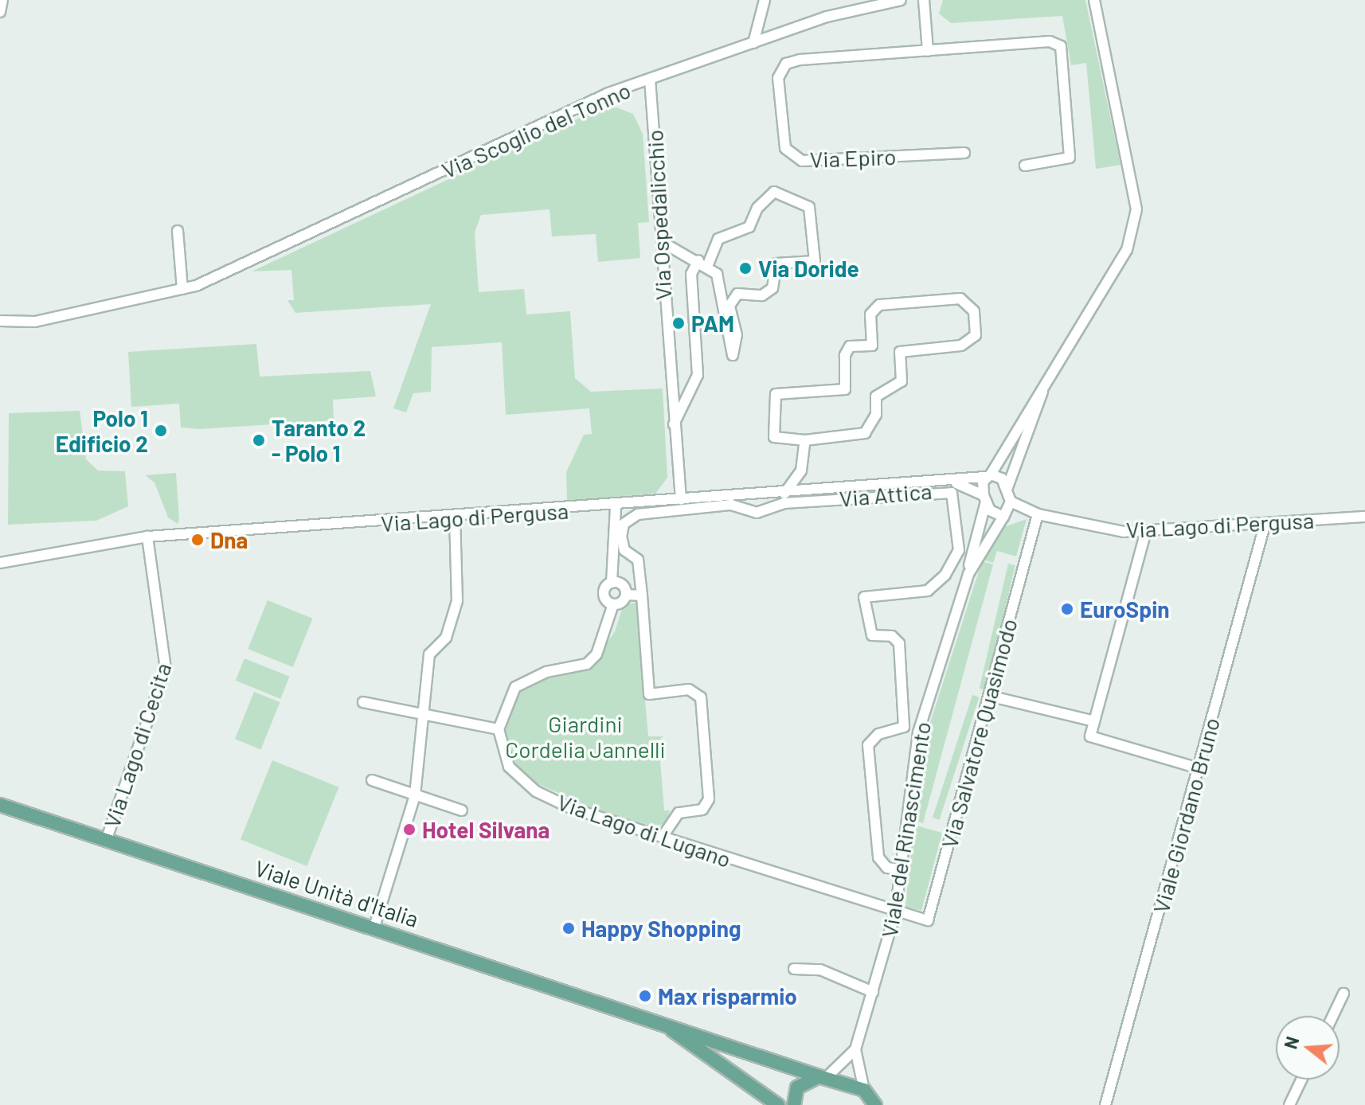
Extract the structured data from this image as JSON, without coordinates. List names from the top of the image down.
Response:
{
  "streets": {
    "main road": ["Viale Unità d'Italia"],
    "street": [
      "Via Scoglio del Tonno",
      "Via Epiro",
      "Via Ospedalicchio",
      "Via Attica",
      "Via Lago di Pergusa",
      "Via Salvatore Quasìmodo",
      "Via Lago di Cecita",
      "Viale Giordano Bruno",
      "Viale del Rinascimento",
      "Via Lago di Lugano"
    ]
  },
  "crossings": [
    ["Via Scoglio del Tonno", "Via Ospedalicchio"],
    ["Via Ospedalicchio", "Via Lago di Pergusa"],
    ["Via Attica", "Viale del Rinascimento"],
    ["Via Lago di Pergusa", "Via Salvatore Quasìmodo"],
    ["Via Lago di Pergusa", "Via Lago di Cecita"],
    ["Via Lago di Pergusa", "Viale Giordano Bruno"],
    ["Via Lago di Cecita", "Viale Unità d'Italia"],
    ["Viale del Rinascimento", "Via Lago di Lugano"],
    ["Viale del Rinascimento", "Viale Unità d'Italia"]
  ],
  "parks": ["Giardini Cordelia Jannelli"],
  "places": [
    "Via Doride",
    "PAM",
    "Polo 1 Edificio 2",
    "Taranto 2 - Polo 1",
    "Dna",
    "EuroSpin",
    "Hotel Silvana",
    "Happy Shopping",
    "Max risparmio"
  ],
  "north": "left"
}
